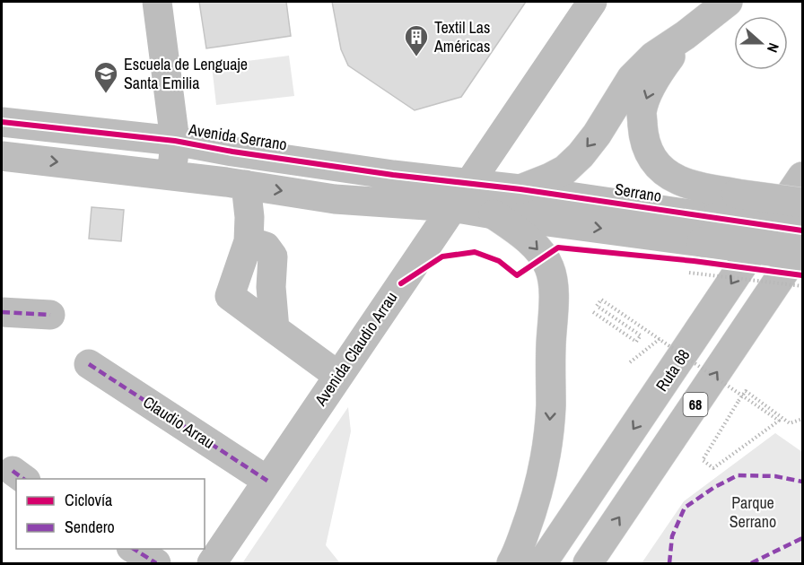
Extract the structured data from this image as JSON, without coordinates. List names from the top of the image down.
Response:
{
  "streets": {
    "main road": [
      "Avenida Serrano",
      "Serrano",
      "Avenida Claudio Arrau",
      "Ruta 68",
      "68",
      "Claudio Arrau"
    ]
  },
  "crossings": [
    ["Avenida Serrano", "Serrano"],
    ["Avenida Serrano", "Avenida Claudio Arrau"],
    ["Serrano", "Avenida Claudio Arrau"],
    ["Avenida Claudio Arrau", "Claudio Arrau"]
  ],
  "parks": ["Parque Serrano"],
  "places": {
    "building": ["Textil Las Américas"],
    "school or university": ["Escuela de Lenguaje Santa Emilia"]
  },
  "legend": ["Ciclovía", "Sendero"],
  "north": "right"
}
